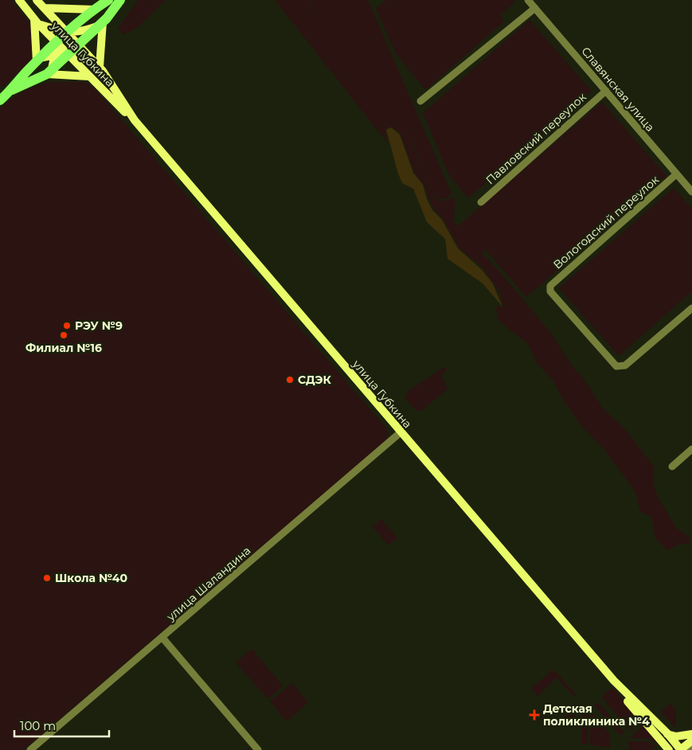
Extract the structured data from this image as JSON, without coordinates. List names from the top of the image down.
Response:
{
  "streets": {
    "main road": ["улица Губкина"],
    "street": [
      "Славянская улица",
      "Павловский переулок",
      "Вологодский переулок",
      "улица Шаландина"
    ]
  },
  "crossings": [
    ["улица Губкина", "улица Шаландина"],
    ["Славянская улица", "Павловский переулок"],
    ["Славянская улица", "Вологодский переулок"]
  ],
  "places": {
    "other": [
      "РЭУ №9",
      "Филиал №16",
      "СДЭК",
      "Школа №40"
    ],
    "health": ["Детская поликлиника №4"]
  },
  "scale_bar": "100 m"
}
